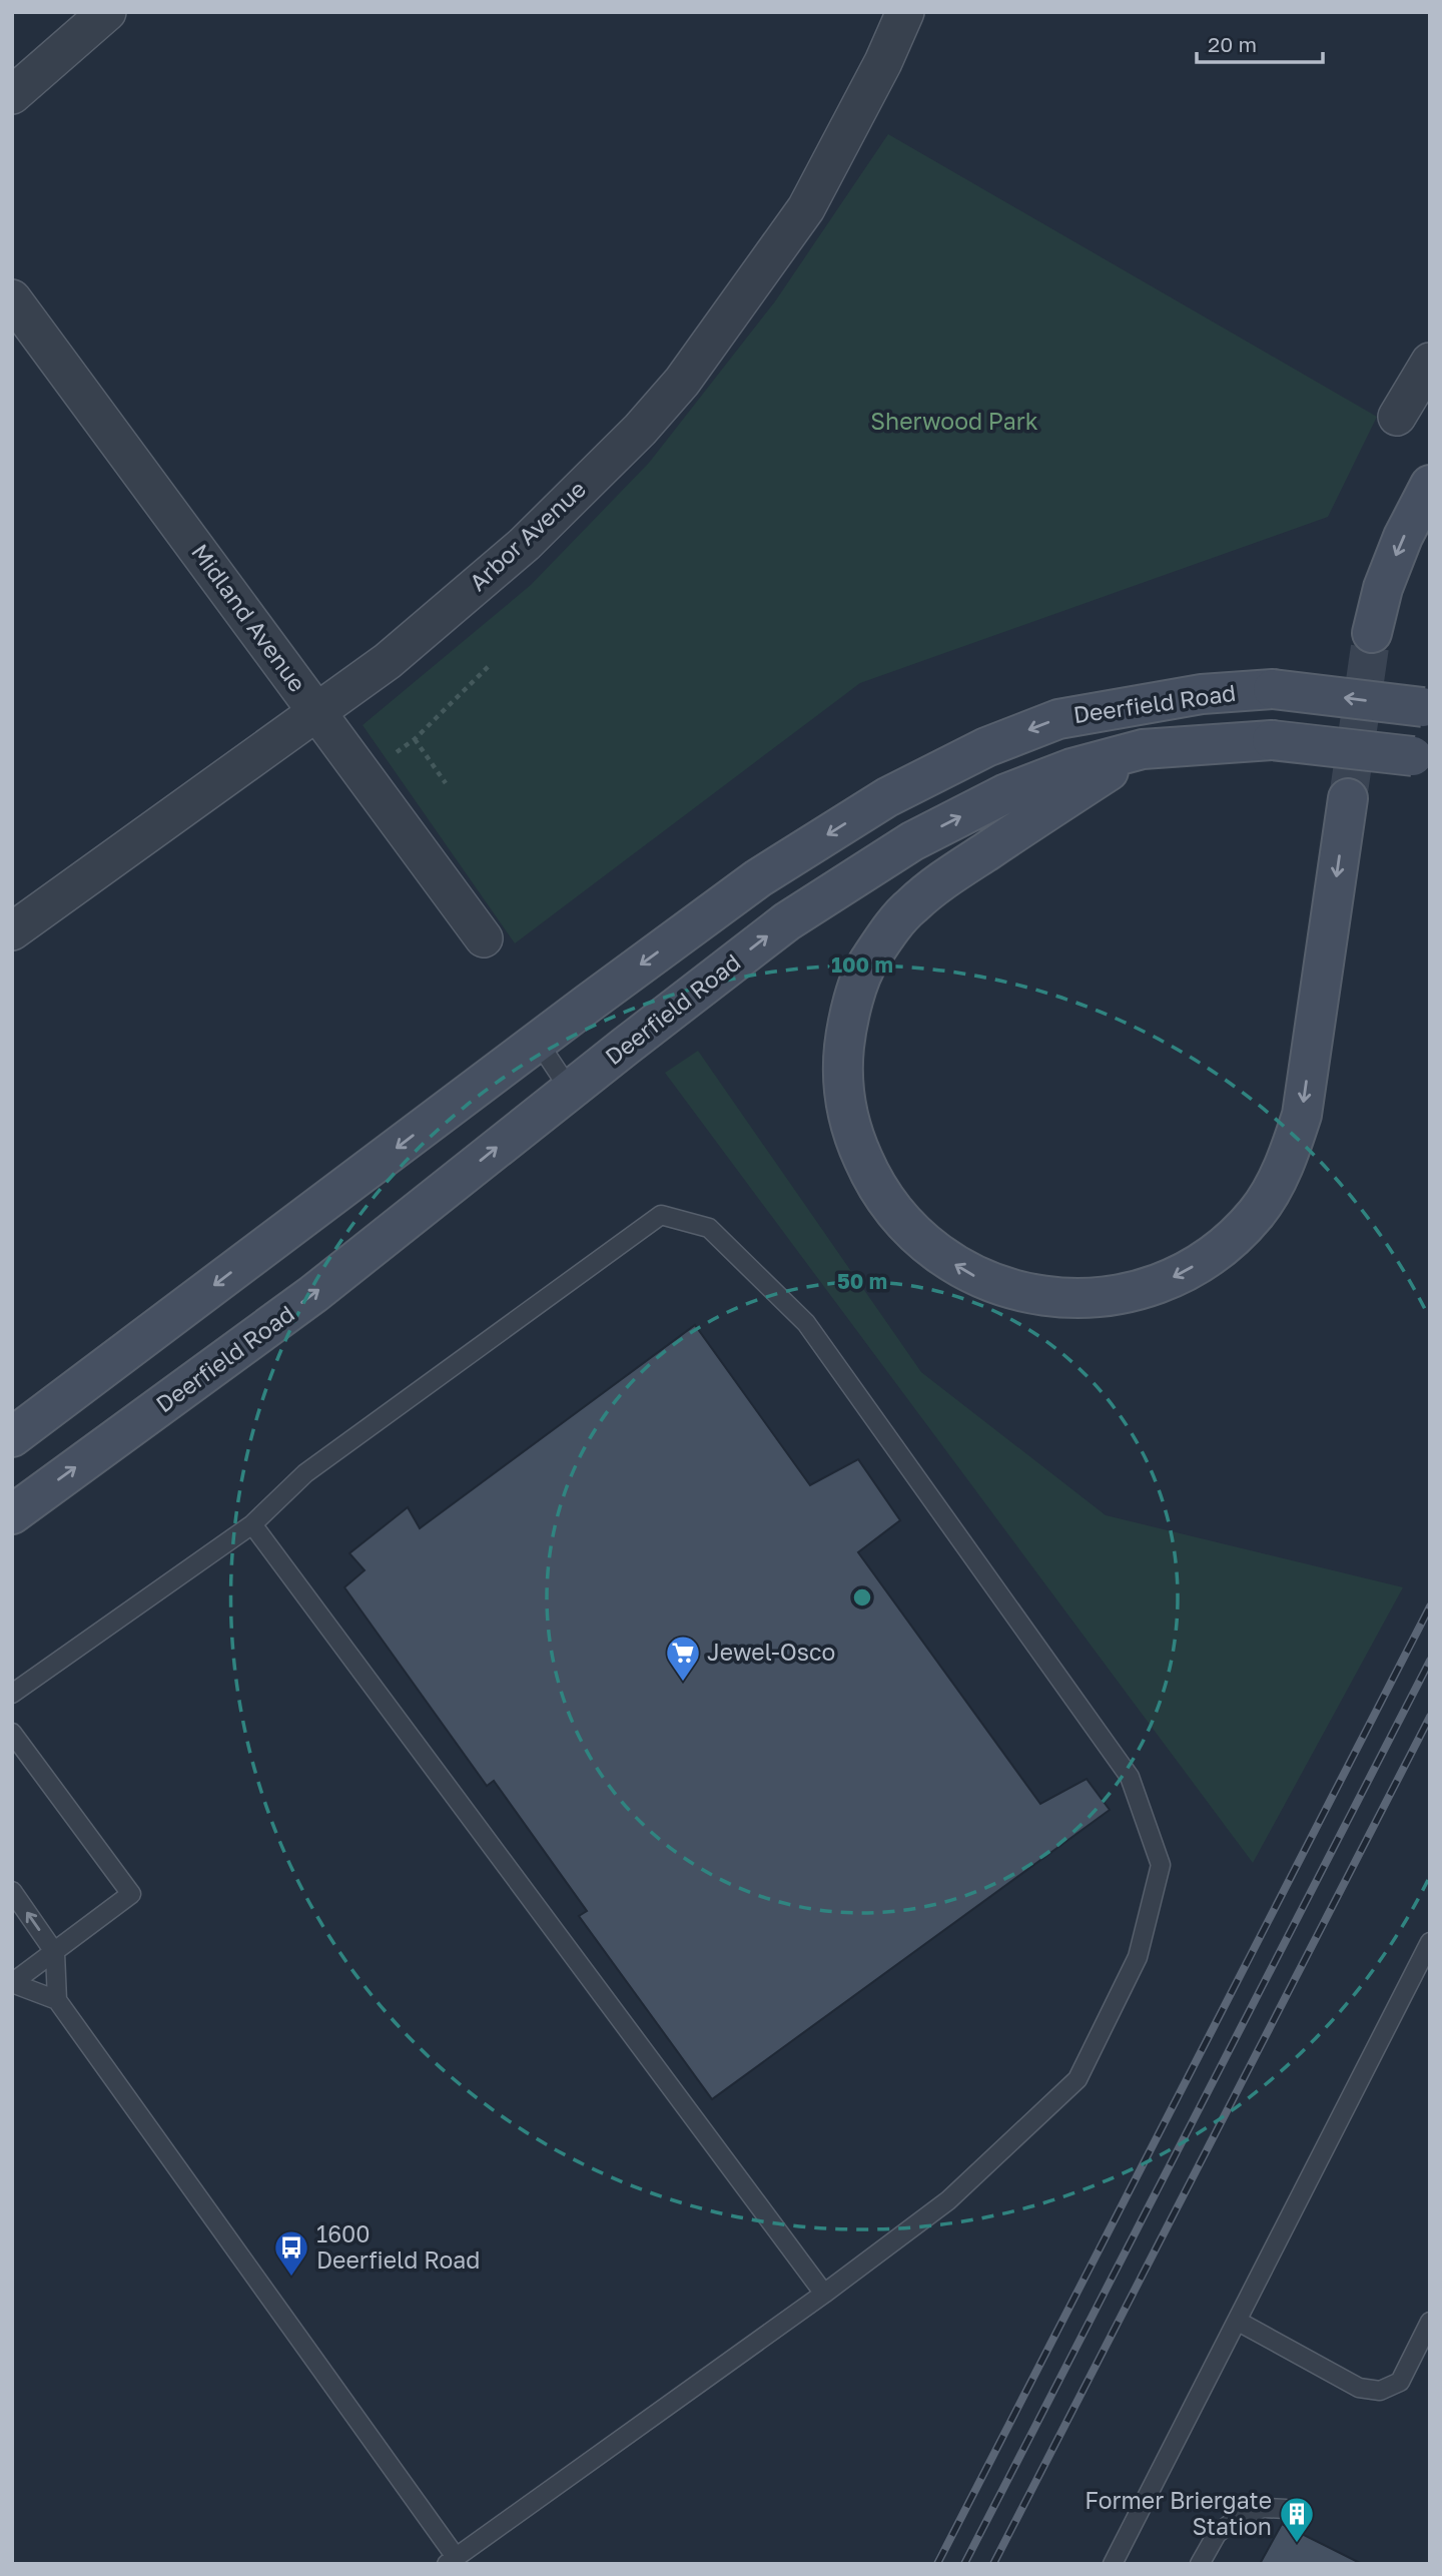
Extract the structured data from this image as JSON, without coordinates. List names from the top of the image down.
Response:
{
  "streets": {
    "main road": ["Deerfield Road"],
    "street": ["Arbor Avenue", "Midland Avenue"]
  },
  "crossings": [
    ["Arbor Avenue", "Midland Avenue"]
  ],
  "parks": ["Sherwood Park"],
  "places": {
    "supermarket": ["Jewel-Osco"],
    "bus stop": ["1600 Deerfield Road"],
    "building": ["Former Briergate Station"]
  },
  "scale_bar": "20 m",
  "rings": ["100 m", "50 m"]
}
